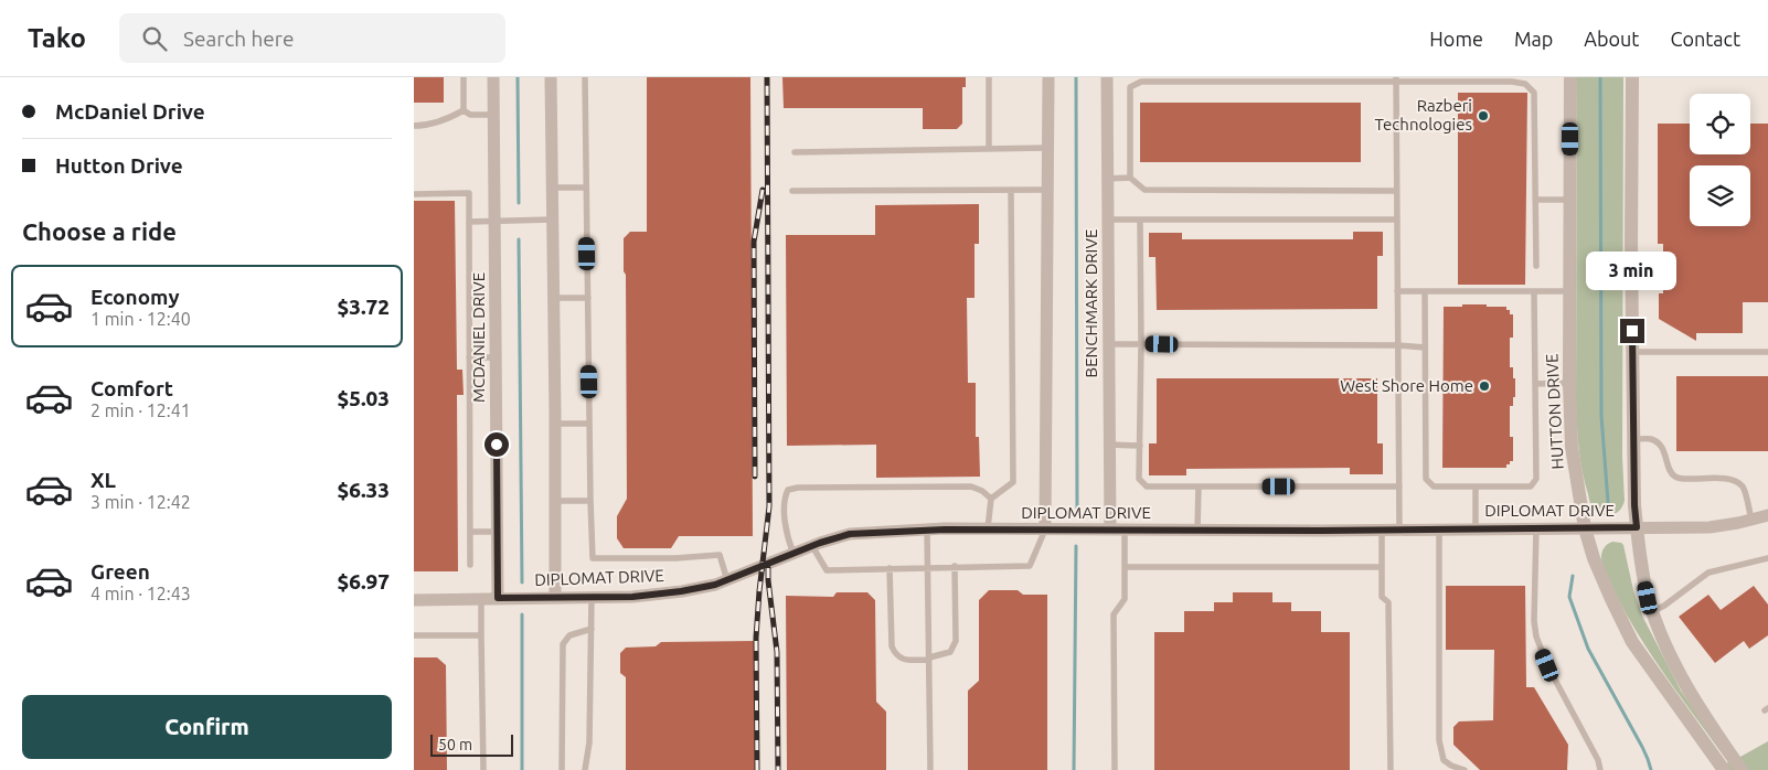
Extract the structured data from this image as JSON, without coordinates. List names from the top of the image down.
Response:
{
  "streets": {
    "street": [
      "BENCHMARK DRIVE",
      "MCDANIEL DRIVE",
      "HUTTON DRIVE",
      "DIPLOMAT DRIVE"
    ]
  },
  "crossings": [
    ["BENCHMARK DRIVE", "DIPLOMAT DRIVE"],
    ["MCDANIEL DRIVE", "DIPLOMAT DRIVE"],
    ["HUTTON DRIVE", "DIPLOMAT DRIVE"]
  ],
  "places": ["Razberi Technologies", "West Shore Home"],
  "scale_bar": "50 m",
  "page": {
    "header": "Tako",
    "search": "Search here",
    "nav": [
      "Home",
      "Map",
      "About",
      "Contact"
    ],
    "banner": ["McDaniel Drive", "Hutton Drive"],
    "heading": "Choose a ride",
    "bubble": "3 min",
    "list": [
      {
        "name": "Economy",
        "note": "1 min · 12:40",
        "value": "$3.72"
      },
      {
        "name": "Comfort",
        "note": "2 min · 12:41",
        "value": "$5.03"
      },
      {
        "name": "XL",
        "note": "3 min · 12:42",
        "value": "$6.33"
      },
      {
        "name": "Green",
        "note": "4 min · 12:43",
        "value": "$6.97"
      }
    ],
    "buttons": "Confirm",
    "scale": "50 m"
  }
}
